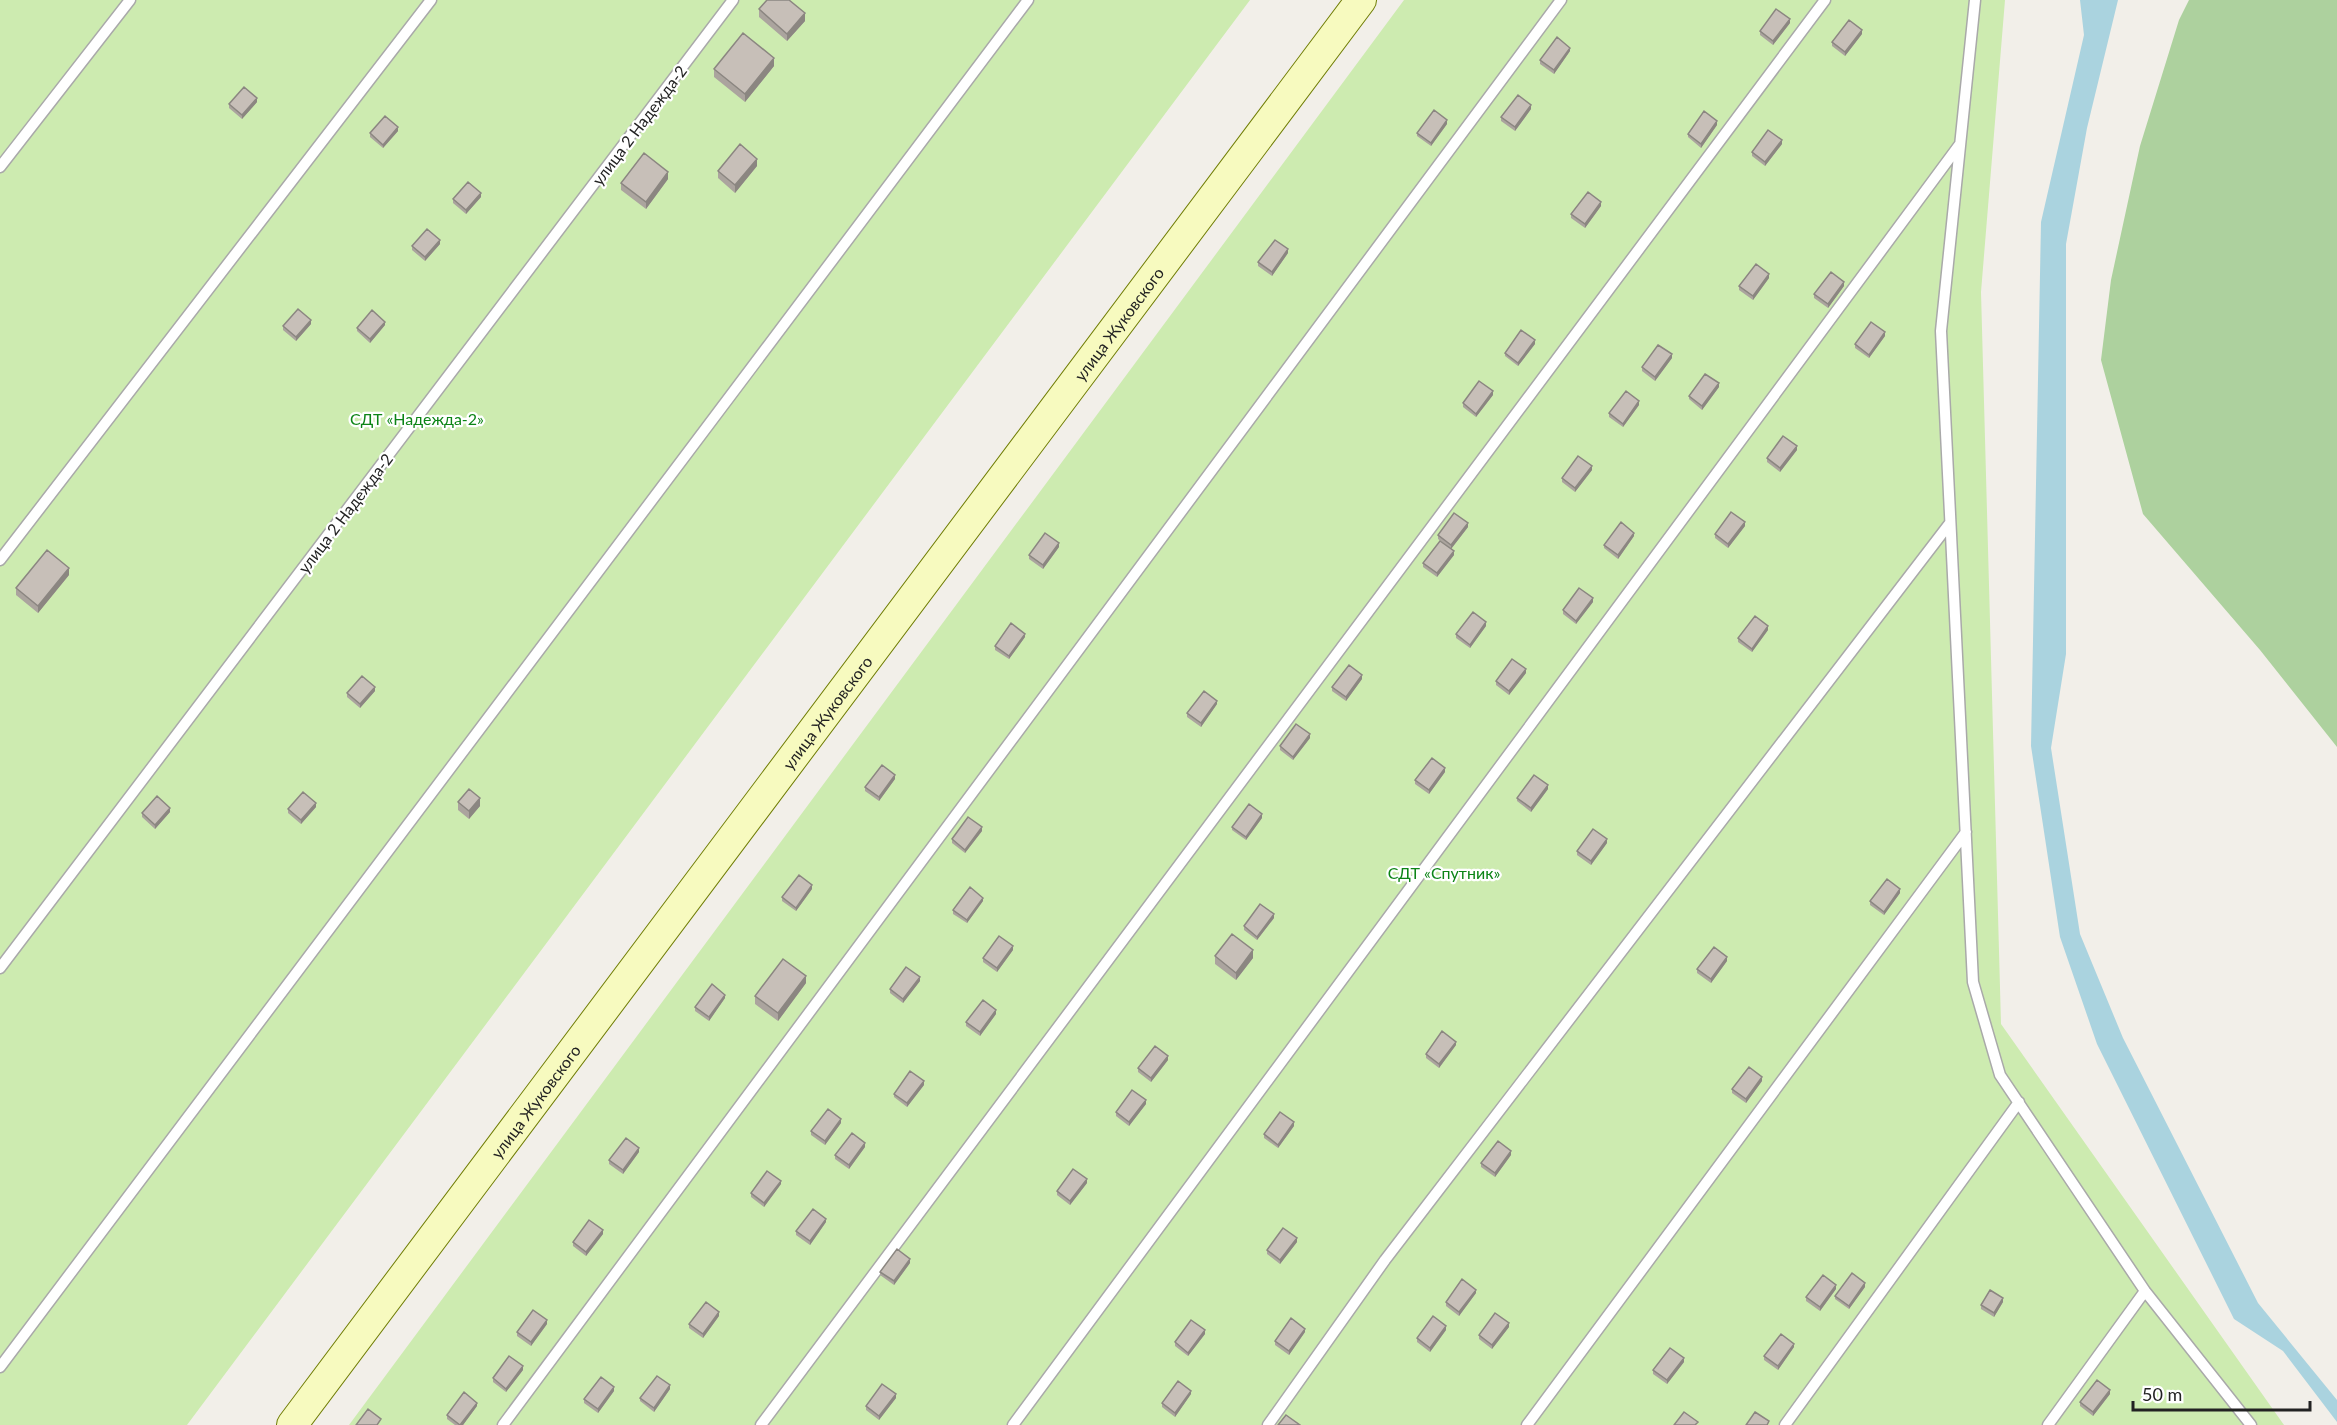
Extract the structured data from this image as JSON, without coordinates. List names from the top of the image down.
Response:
{
  "streets": {
    "main road": ["улица Жуковского"],
    "lane": ["улица 2 Надежда-2"]
  },
  "parks": ["СДТ «Надежда-2»", "СДТ «Спутник»"],
  "scale_bar": "50 m"
}
